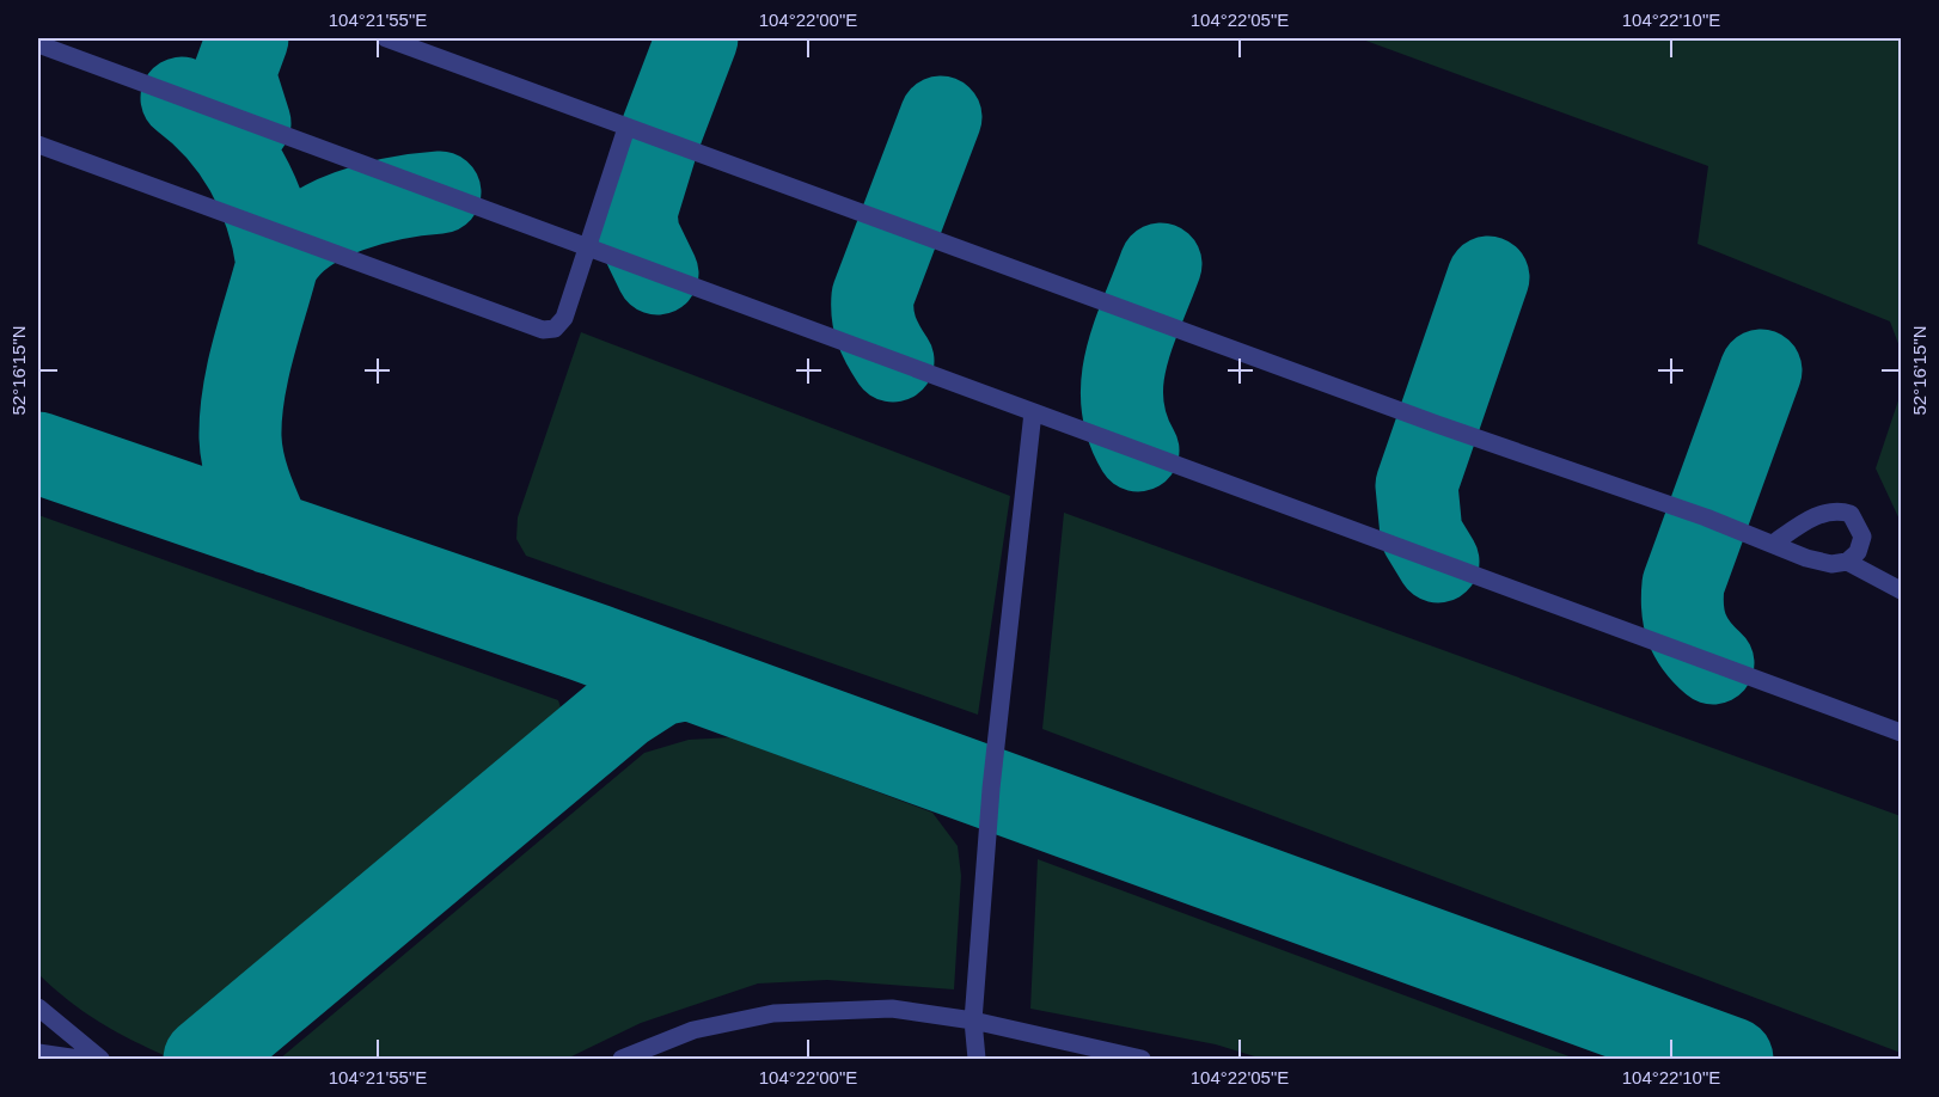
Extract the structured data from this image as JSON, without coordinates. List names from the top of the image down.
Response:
{
  "coordinates": [
    "104°21'55\"E",
    "104°22'00\"E",
    "104°22'05\"E",
    "104°22'10\"E",
    "52°16'15\"N"
  ]
}
